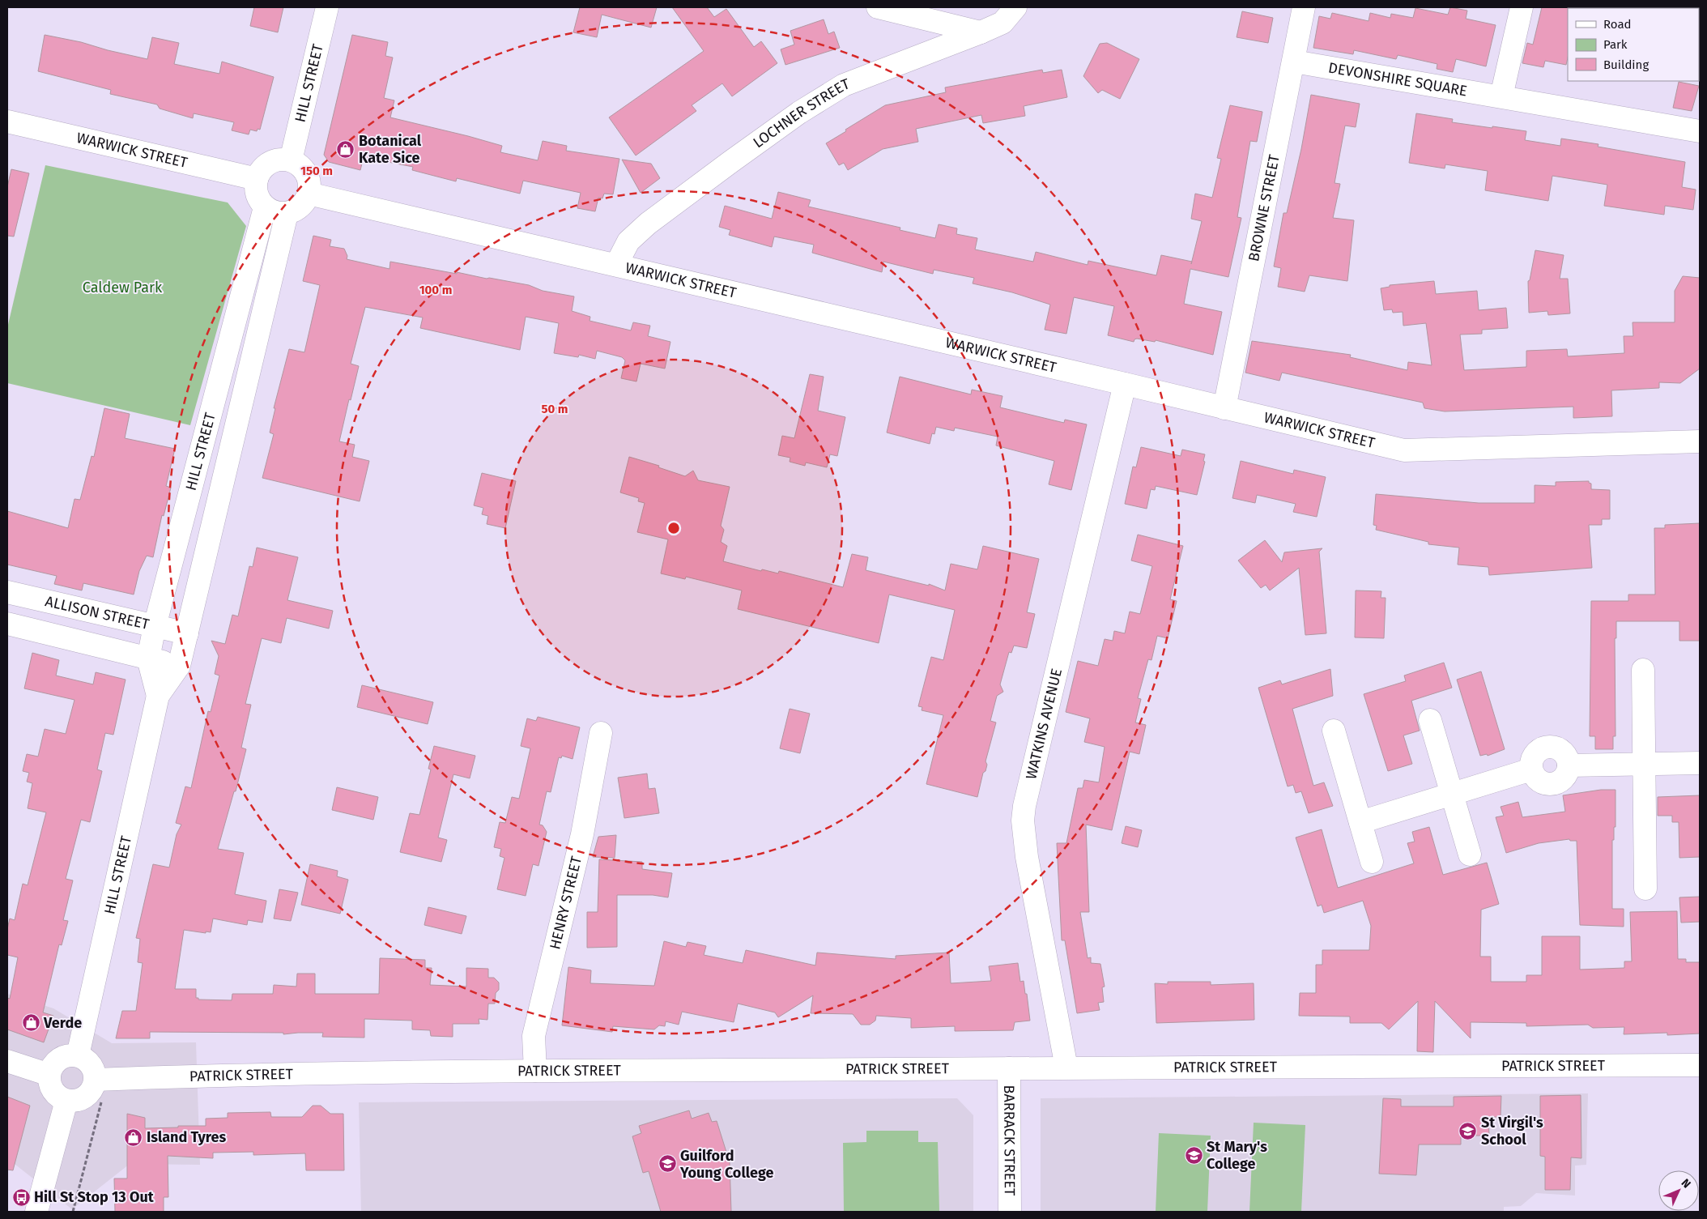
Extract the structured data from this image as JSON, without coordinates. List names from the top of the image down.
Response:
{
  "streets": {
    "street": [
      "DEVONSHIRE SQUARE",
      "HILL STREET",
      "LOCHNER STREET",
      "WARWICK STREET",
      "BROWNE STREET",
      "ALLISON STREET",
      "WATKINS AVENUE",
      "HENRY STREET",
      "PATRICK STREET",
      "BARRACK STREET"
    ]
  },
  "crossings": [
    ["DEVONSHIRE SQUARE", "BROWNE STREET"],
    ["HILL STREET", "WARWICK STREET"],
    ["HILL STREET", "ALLISON STREET"],
    ["HILL STREET", "PATRICK STREET"],
    ["LOCHNER STREET", "WARWICK STREET"],
    ["WARWICK STREET", "BROWNE STREET"],
    ["WARWICK STREET", "WATKINS AVENUE"],
    ["WATKINS AVENUE", "PATRICK STREET"],
    ["HENRY STREET", "PATRICK STREET"],
    ["PATRICK STREET", "BARRACK STREET"]
  ],
  "parks": ["Caldew Park"],
  "places": {
    "shop": ["Botanical Kate Sice", "Verde", "Island Tyres"],
    "school or university": ["St Virgil's School", "St Mary's College", "Guilford Young College"],
    "bus stop": ["Hill St Stop 13 Out"]
  },
  "legend": ["Road", "Park", "Building"],
  "north": "top right",
  "rings": ["150 m", "100 m", "50 m"]
}
